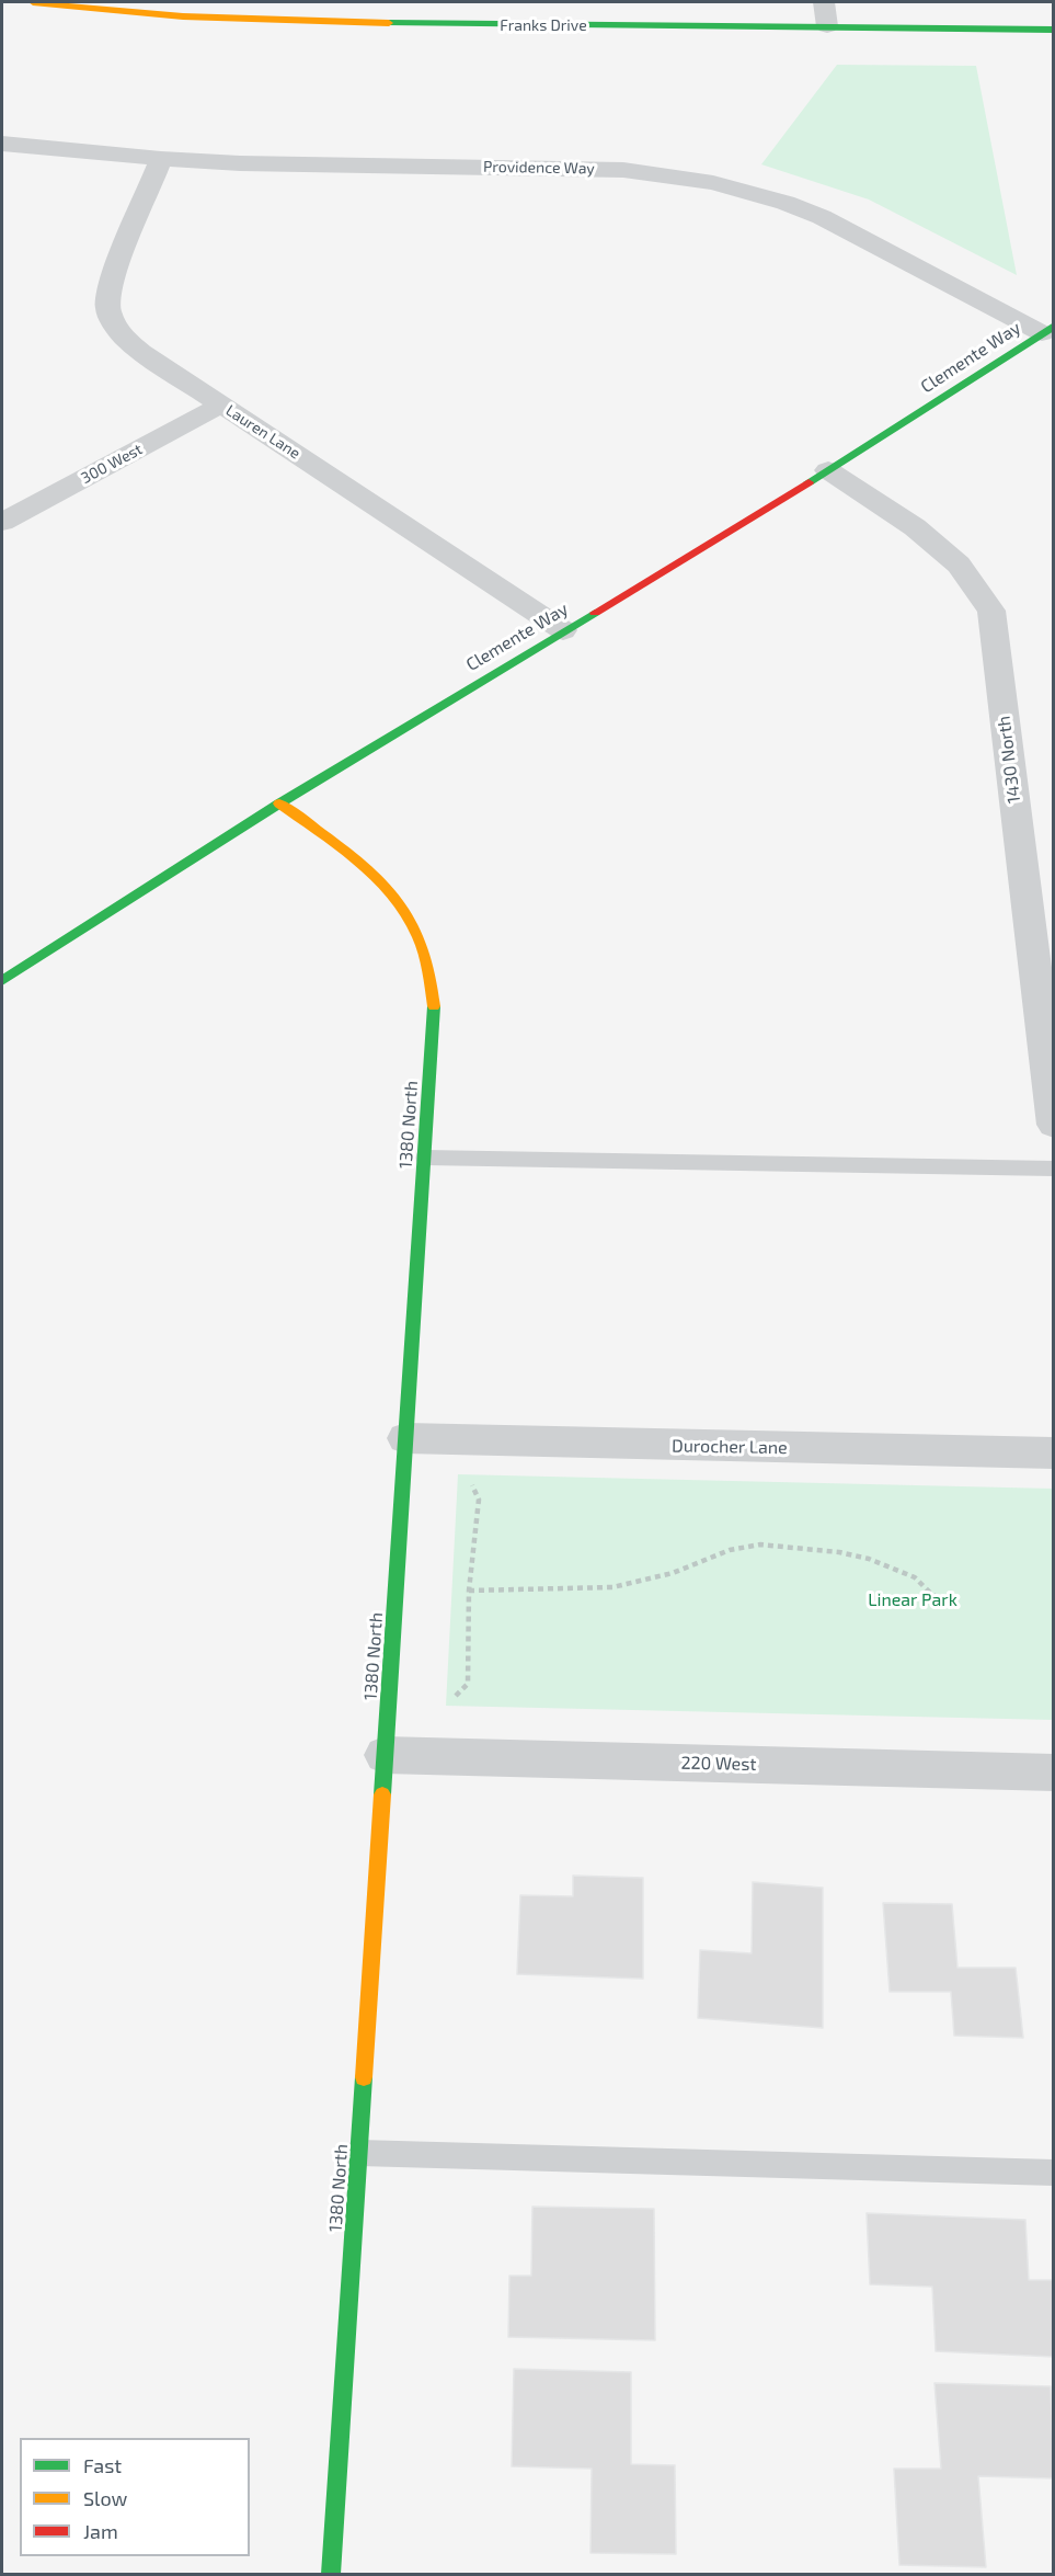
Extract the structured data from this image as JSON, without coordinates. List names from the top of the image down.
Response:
{
  "streets": {
    "street": [
      "Franks Drive",
      "Providence Way",
      "Clemente Way",
      "Lauren Lane",
      "300 West",
      "1430 North",
      "1380 North",
      "Durocher Lane",
      "220 West"
    ]
  },
  "crossings": [
    ["Providence Way", "Clemente Way"],
    ["Providence Way", "Lauren Lane"],
    ["Clemente Way", "Lauren Lane"],
    ["Clemente Way", "1430 North"],
    ["Clemente Way", "1380 North"],
    ["Lauren Lane", "300 West"],
    ["1380 North", "Durocher Lane"],
    ["1380 North", "220 West"]
  ],
  "parks": ["Linear Park"],
  "legend": ["Fast", "Slow", "Jam"]
}
